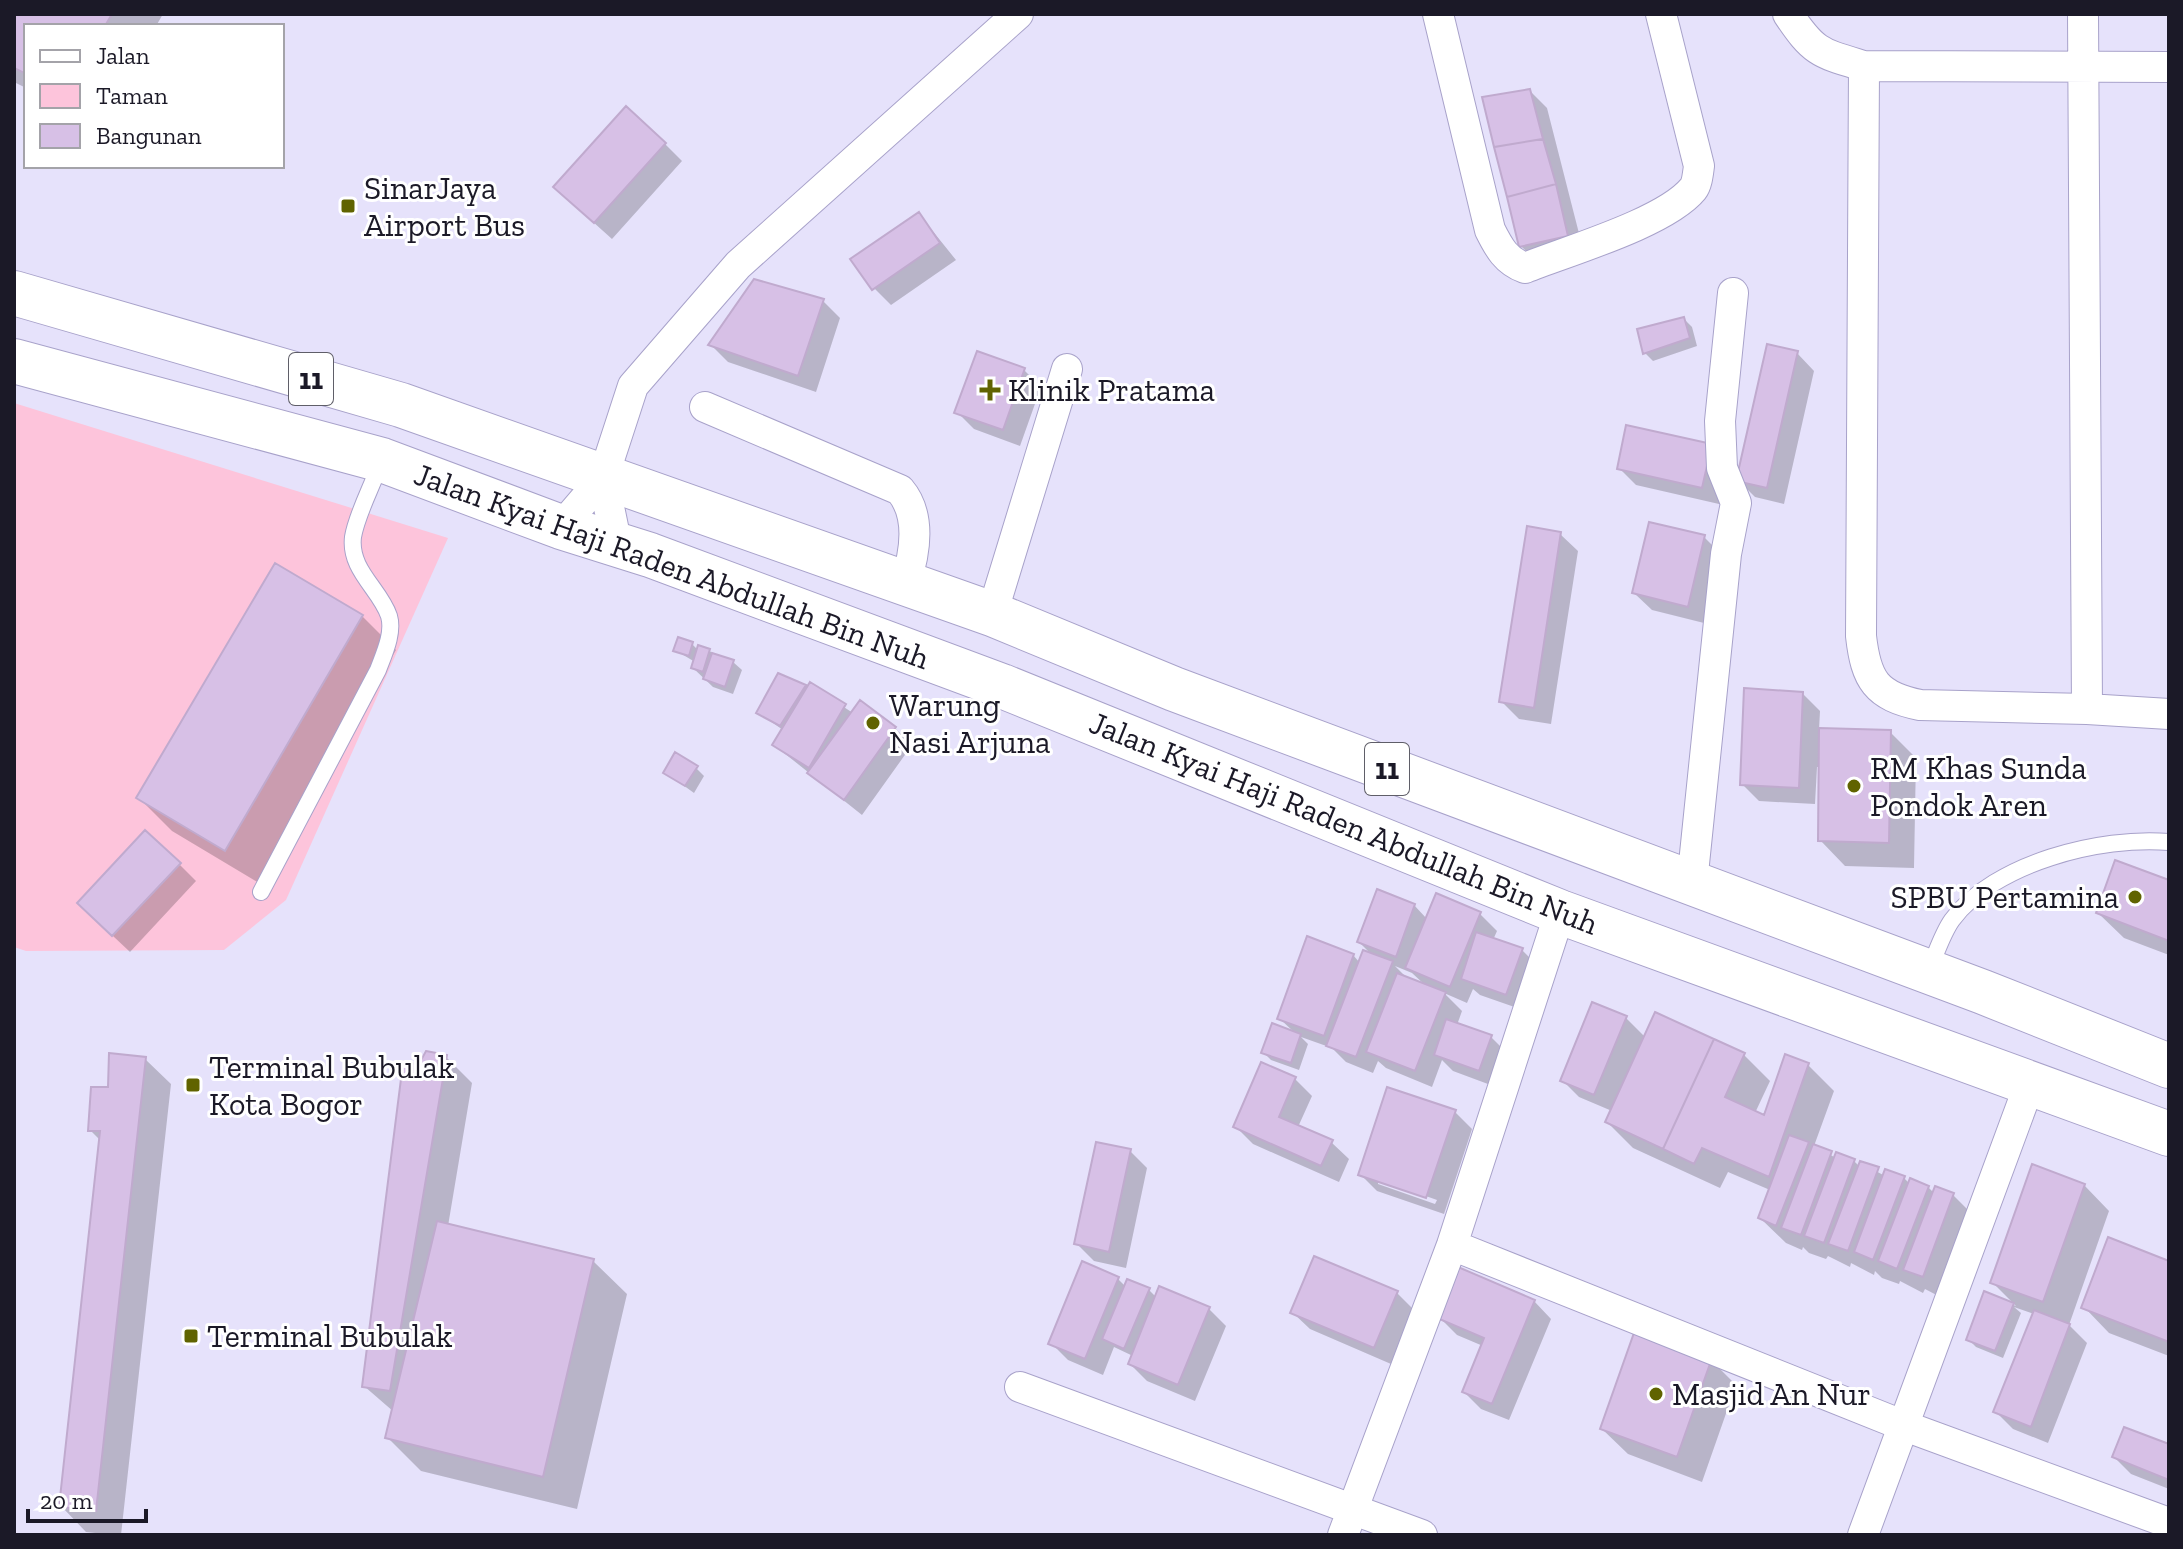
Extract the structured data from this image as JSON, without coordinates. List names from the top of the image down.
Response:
{
  "streets": {
    "highway": ["11", "Jalan Kyai Haji Raden Abdullah Bin Nuh"]
  },
  "places": {
    "transit": ["SinarJaya Airport Bus", "Terminal Bubulak Kota Bogor", "Terminal Bubulak"],
    "health": ["Klinik Pratama"],
    "other": [
      "Warung Nasi Arjuna",
      "RM Khas Sunda Pondok Aren",
      "SPBU Pertamina",
      "Masjid An Nur"
    ]
  },
  "legend": ["Jalan", "Taman", "Bangunan"],
  "scale_bar": "20 m"
}
